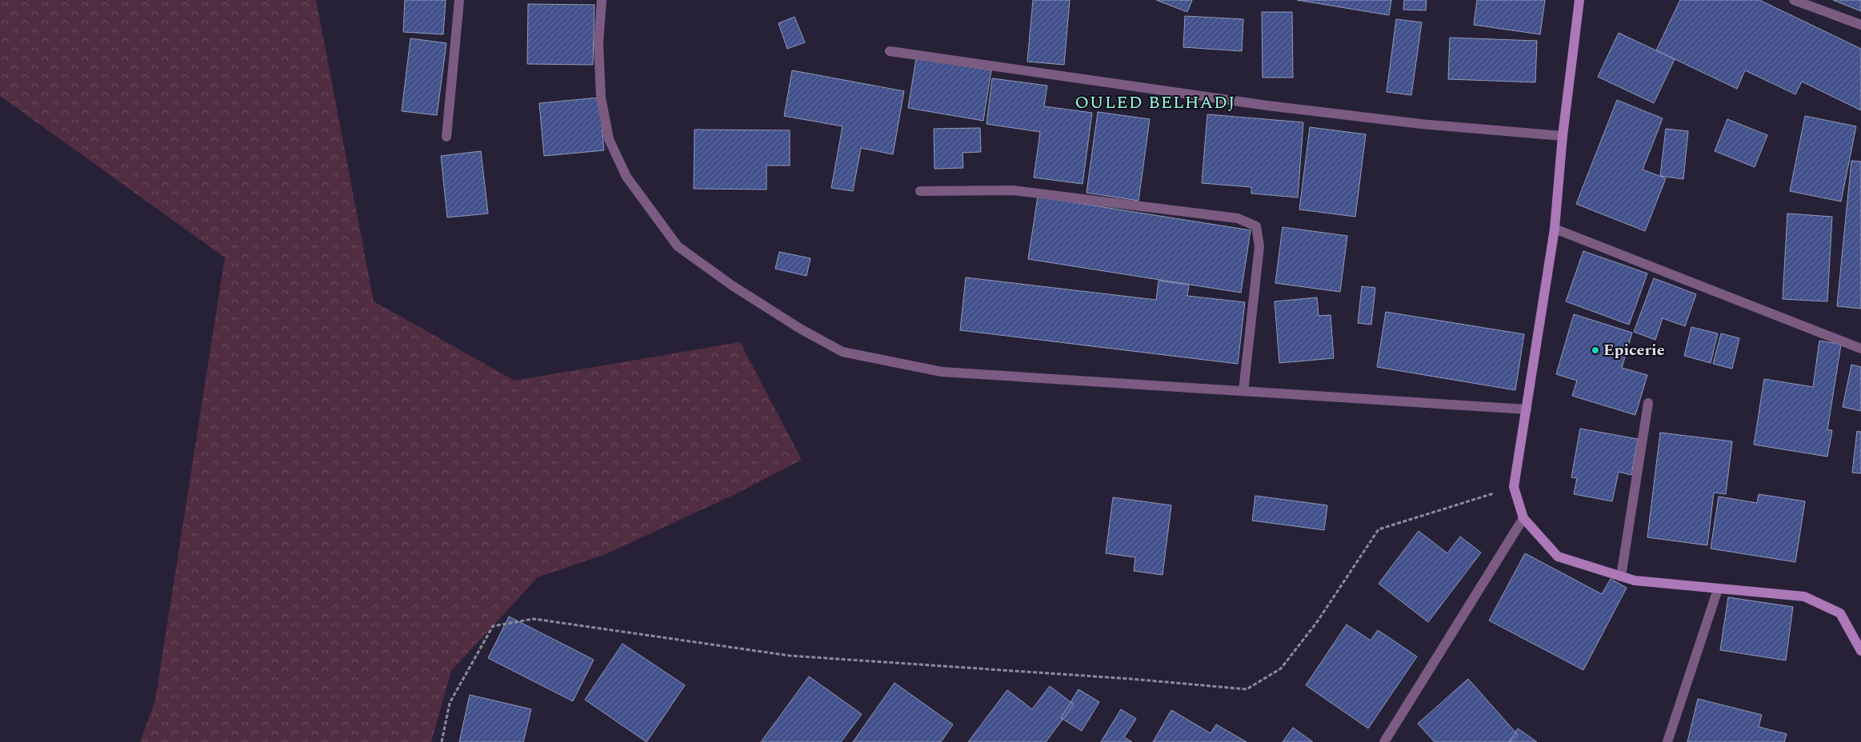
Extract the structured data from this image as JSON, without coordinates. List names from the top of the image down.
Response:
{
  "districts": ["OULED BELHADJ"],
  "places": ["Epicerie"]
}
